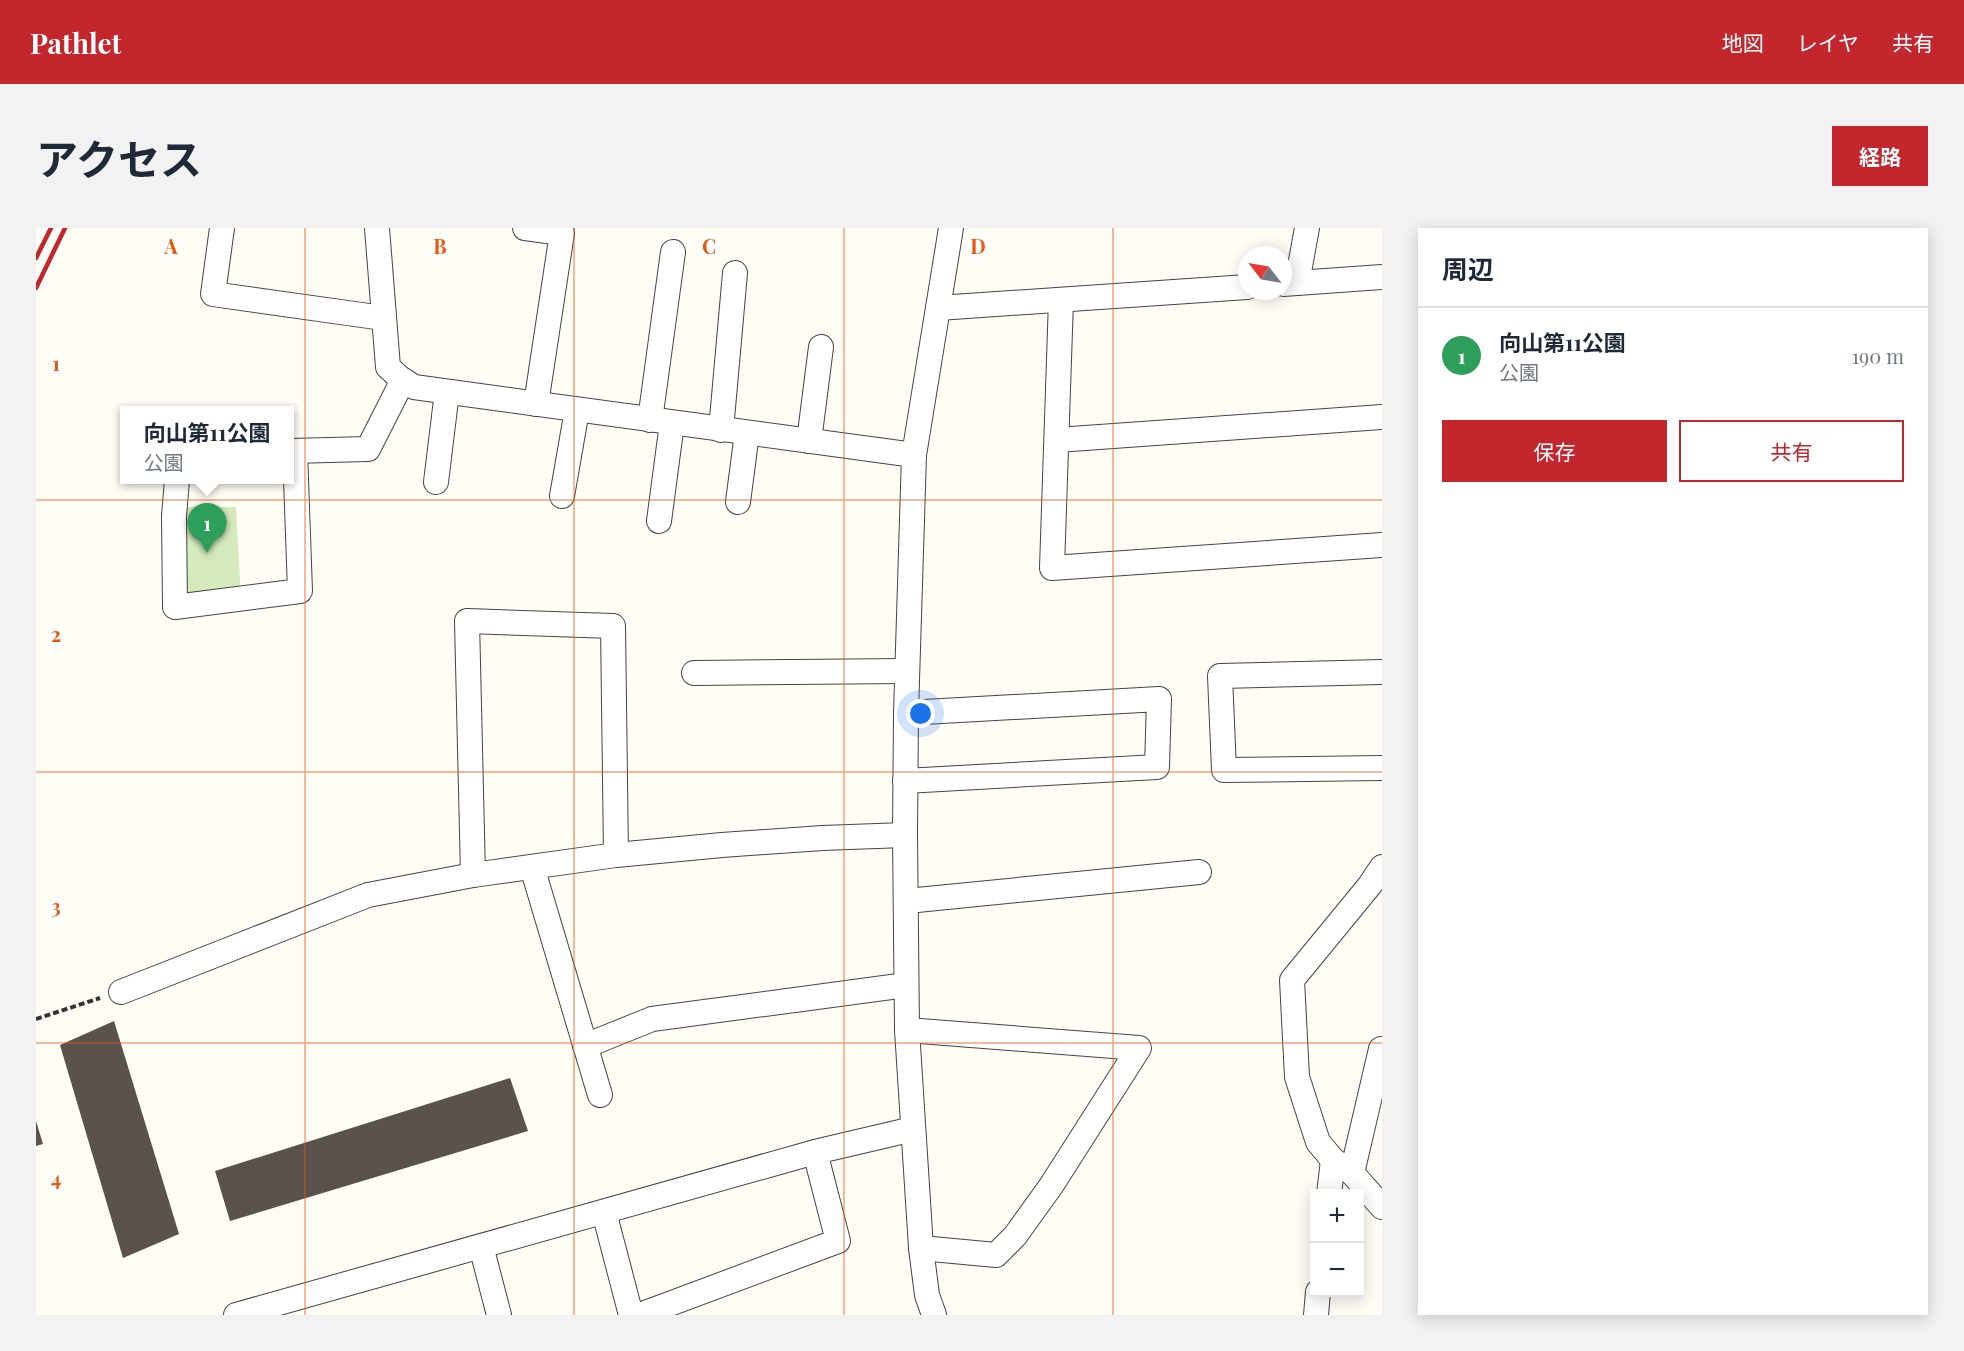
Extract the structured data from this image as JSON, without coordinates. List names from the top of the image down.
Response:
{
  "north": "top left",
  "page": {
    "header": "Pathlet",
    "nav": ["地図", "レイヤ", "共有"],
    "title": "アクセス",
    "buttons": [
      "経路",
      ["保存", "共有"]
    ],
    "heading": "周辺",
    "list": [
      {
        "mark": "1",
        "name": "向山第11公園",
        "note": "公園",
        "value": "190 m"
      }
    ],
    "popup": ["向山第11公園", "公園"],
    "pins": "1",
    "map_buttons": ["+", "−"]
  },
  "grid": {
    "columns": [
      "A",
      "B",
      "C",
      "D"
    ],
    "rows": [
      "1",
      "2",
      "3",
      "4"
    ]
  }
}
